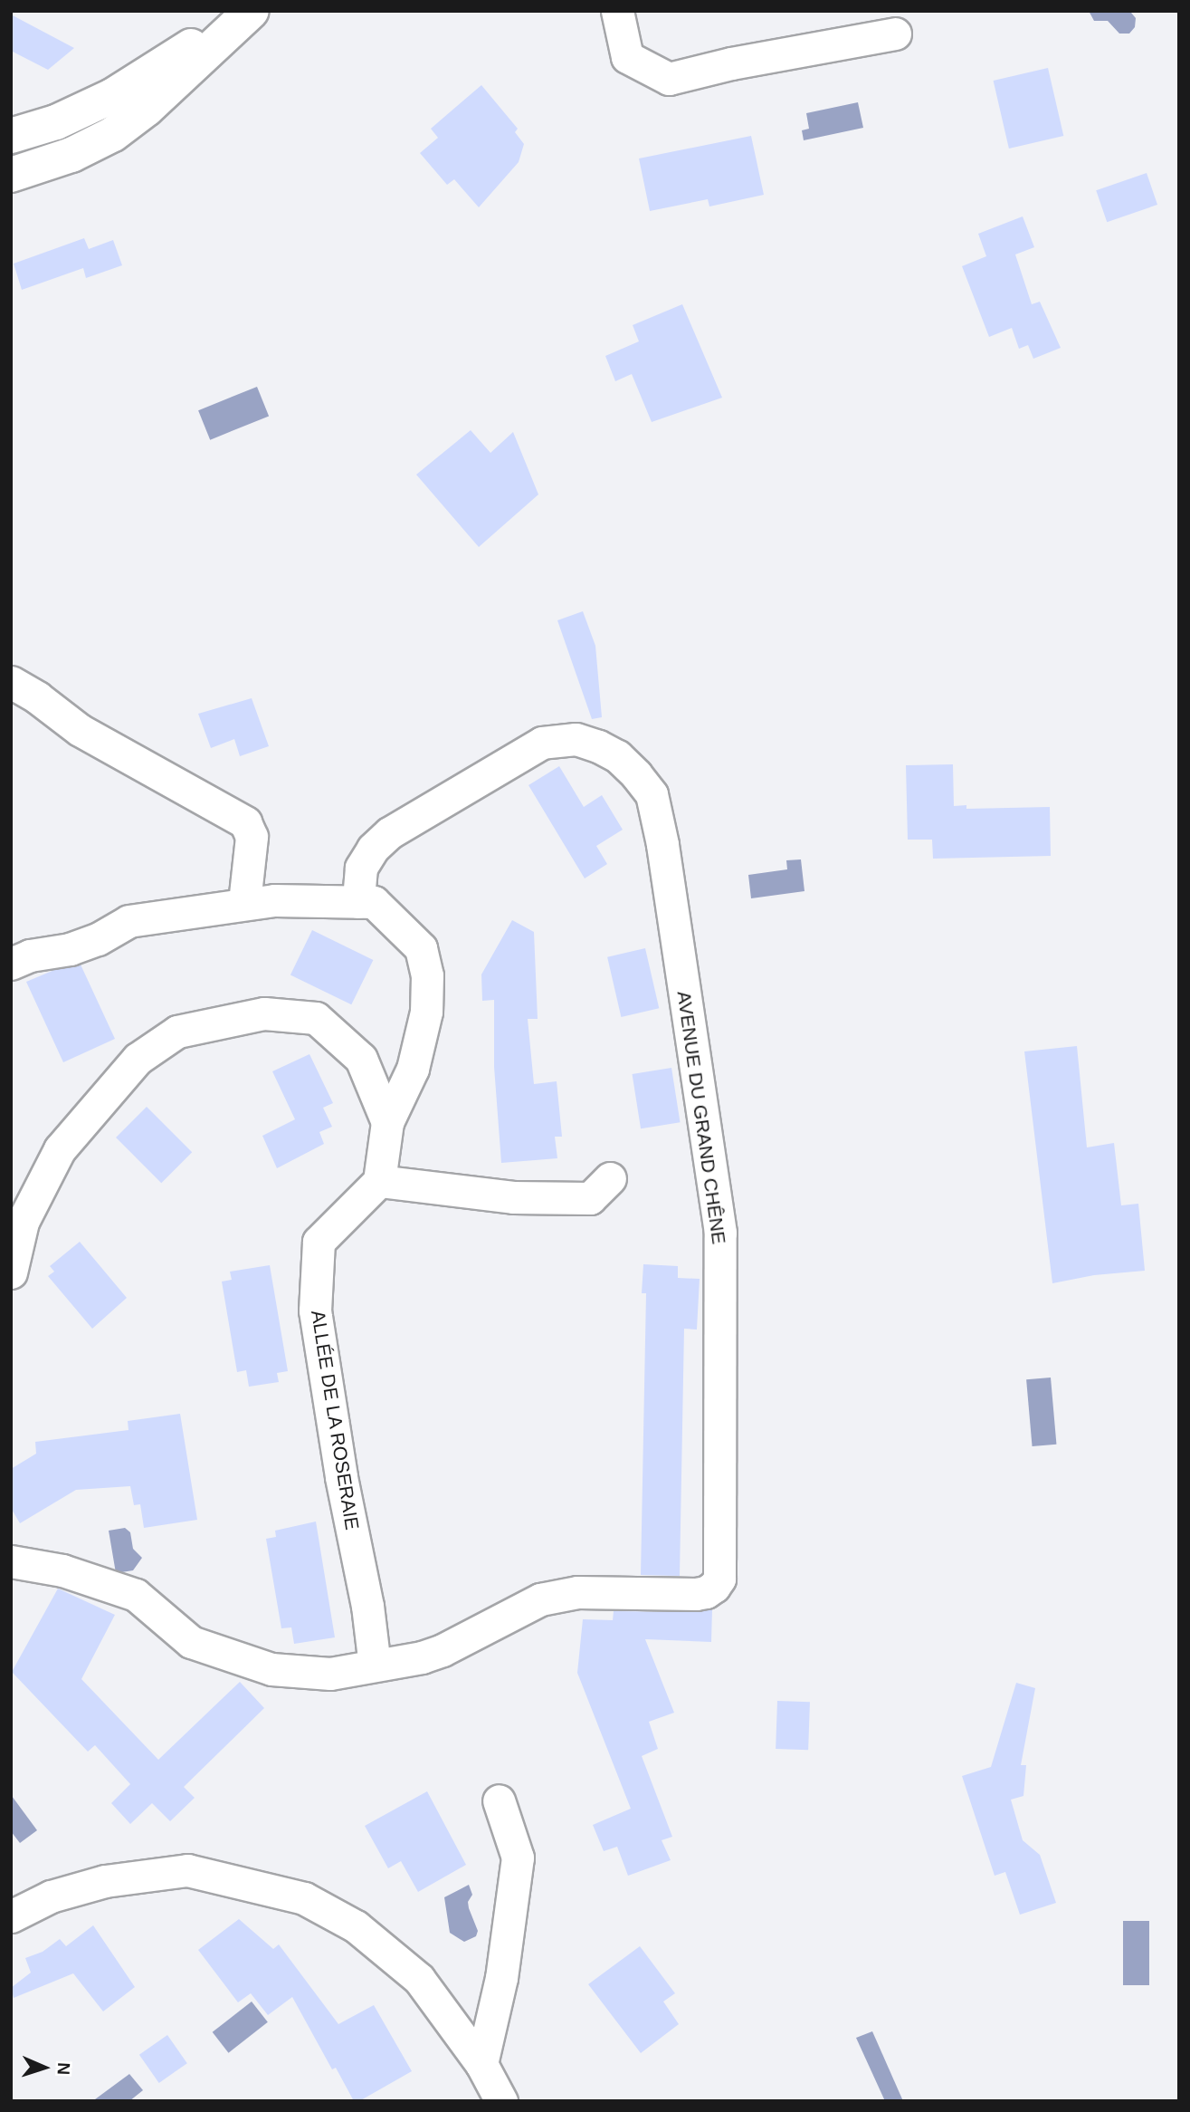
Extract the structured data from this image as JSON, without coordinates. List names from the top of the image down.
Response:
{
  "streets": {
    "street": ["AVENUE DU GRAND CHÊNE", "ALLÉE DE LA ROSERAIE"]
  },
  "crossings": [
    ["AVENUE DU GRAND CHÊNE", "ALLÉE DE LA ROSERAIE"]
  ],
  "north": "right"
}
